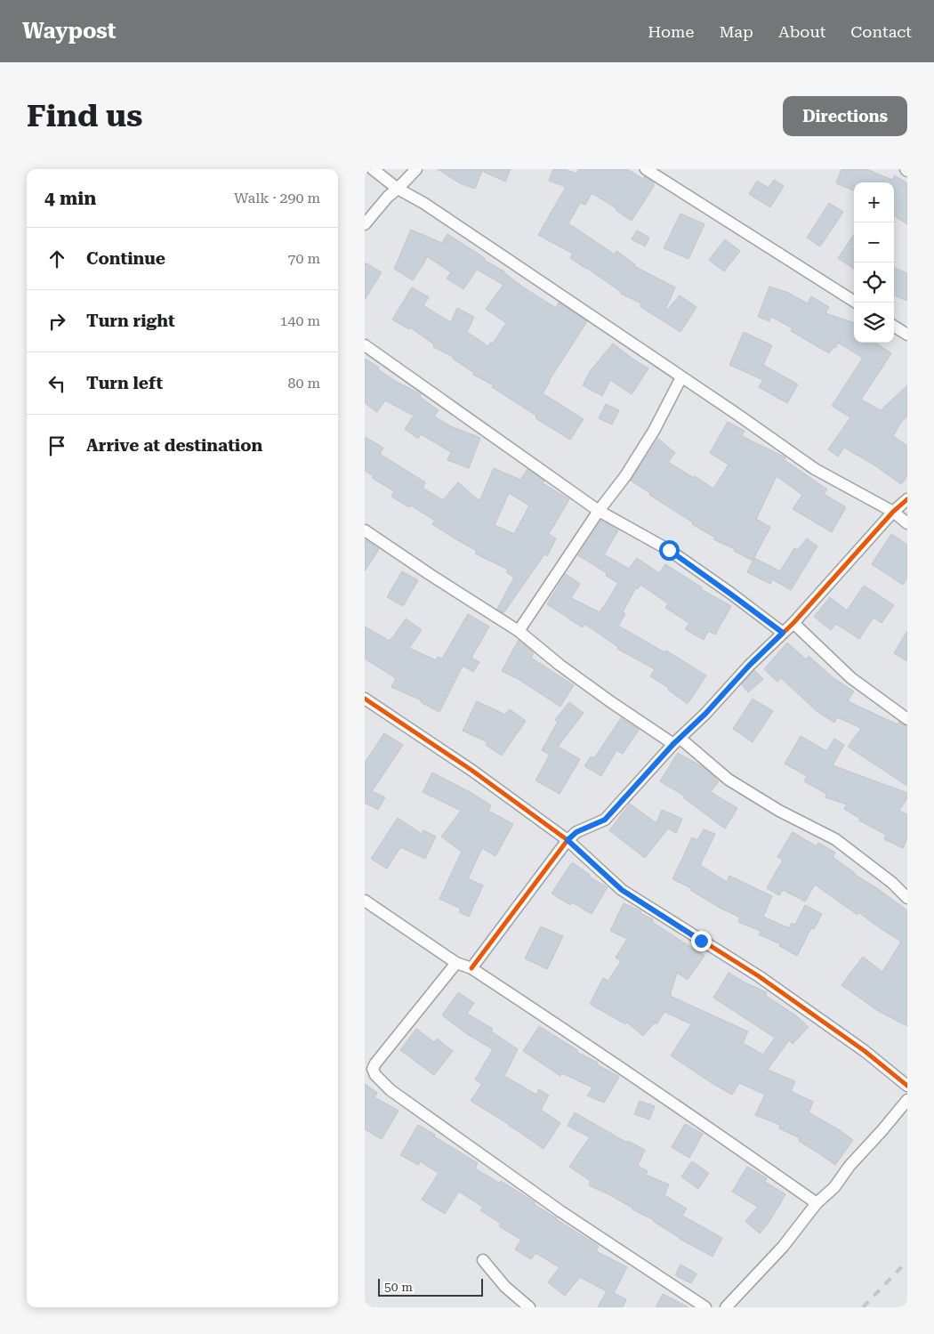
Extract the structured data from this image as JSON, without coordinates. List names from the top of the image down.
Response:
{
  "scale_bar": "50 m",
  "page": {
    "header": "Waypost",
    "nav": [
      "Home",
      "Map",
      "About",
      "Contact"
    ],
    "buttons": "Directions",
    "title": "Find us",
    "heading": ["4 min", "Walk · 290 m"],
    "map_buttons": ["+", "−"],
    "list": [
      ["Continue", "70 m"],
      ["Turn right", "140 m"],
      ["Turn left", "80 m"],
      "Arrive at destination"
    ],
    "scale": "50 m"
  }
}
